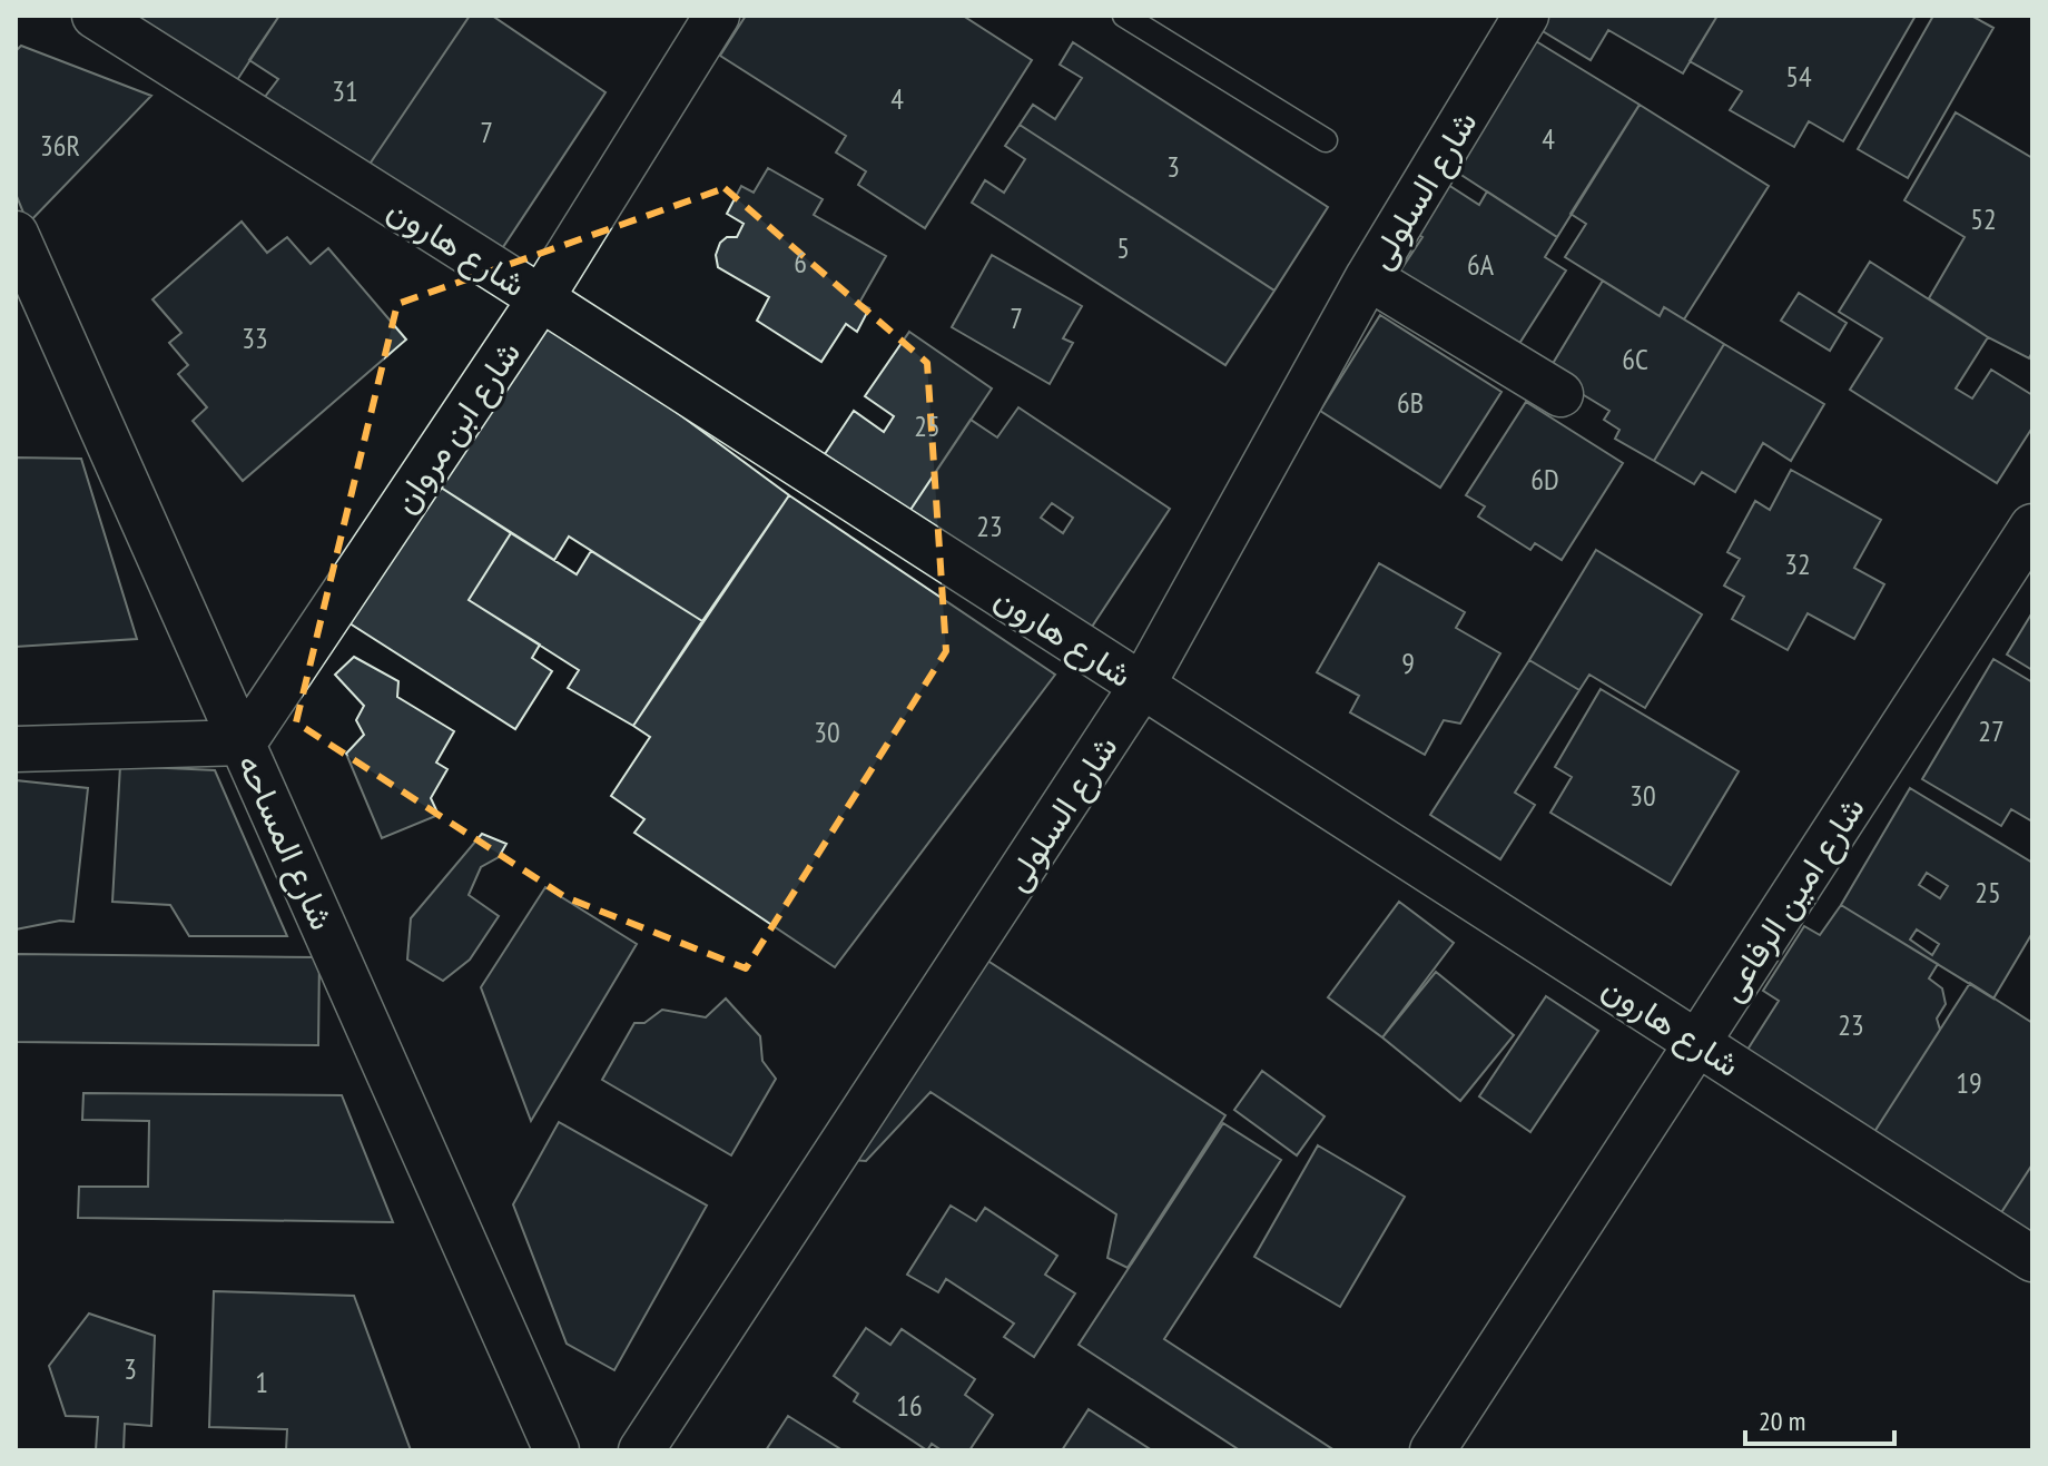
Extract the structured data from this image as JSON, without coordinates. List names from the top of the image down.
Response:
{
  "streets": {
    "street": [
      "شارع السلولى",
      "شارع هارون",
      "شارع ابن مروان",
      "شارع المساحه",
      "شارع امين الرفاعى"
    ]
  },
  "crossings": [
    ["شارع السلولى", "شارع هارون"],
    ["شارع هارون", "شارع ابن مروان"],
    ["شارع هارون", "شارع امين الرفاعى"],
    ["شارع ابن مروان", "شارع المساحه"]
  ],
  "house_numbers": [
    "54",
    "31",
    "4",
    "7",
    "4",
    "36R",
    "3",
    "52",
    "5",
    "6",
    "6A",
    "7",
    "33",
    "6C",
    "6B",
    "25",
    "6D",
    "23",
    "32",
    "9",
    "27",
    "30",
    "30",
    "25",
    "23",
    "19",
    "3",
    "1",
    "16"
  ],
  "scale_bar": "20 m"
}
